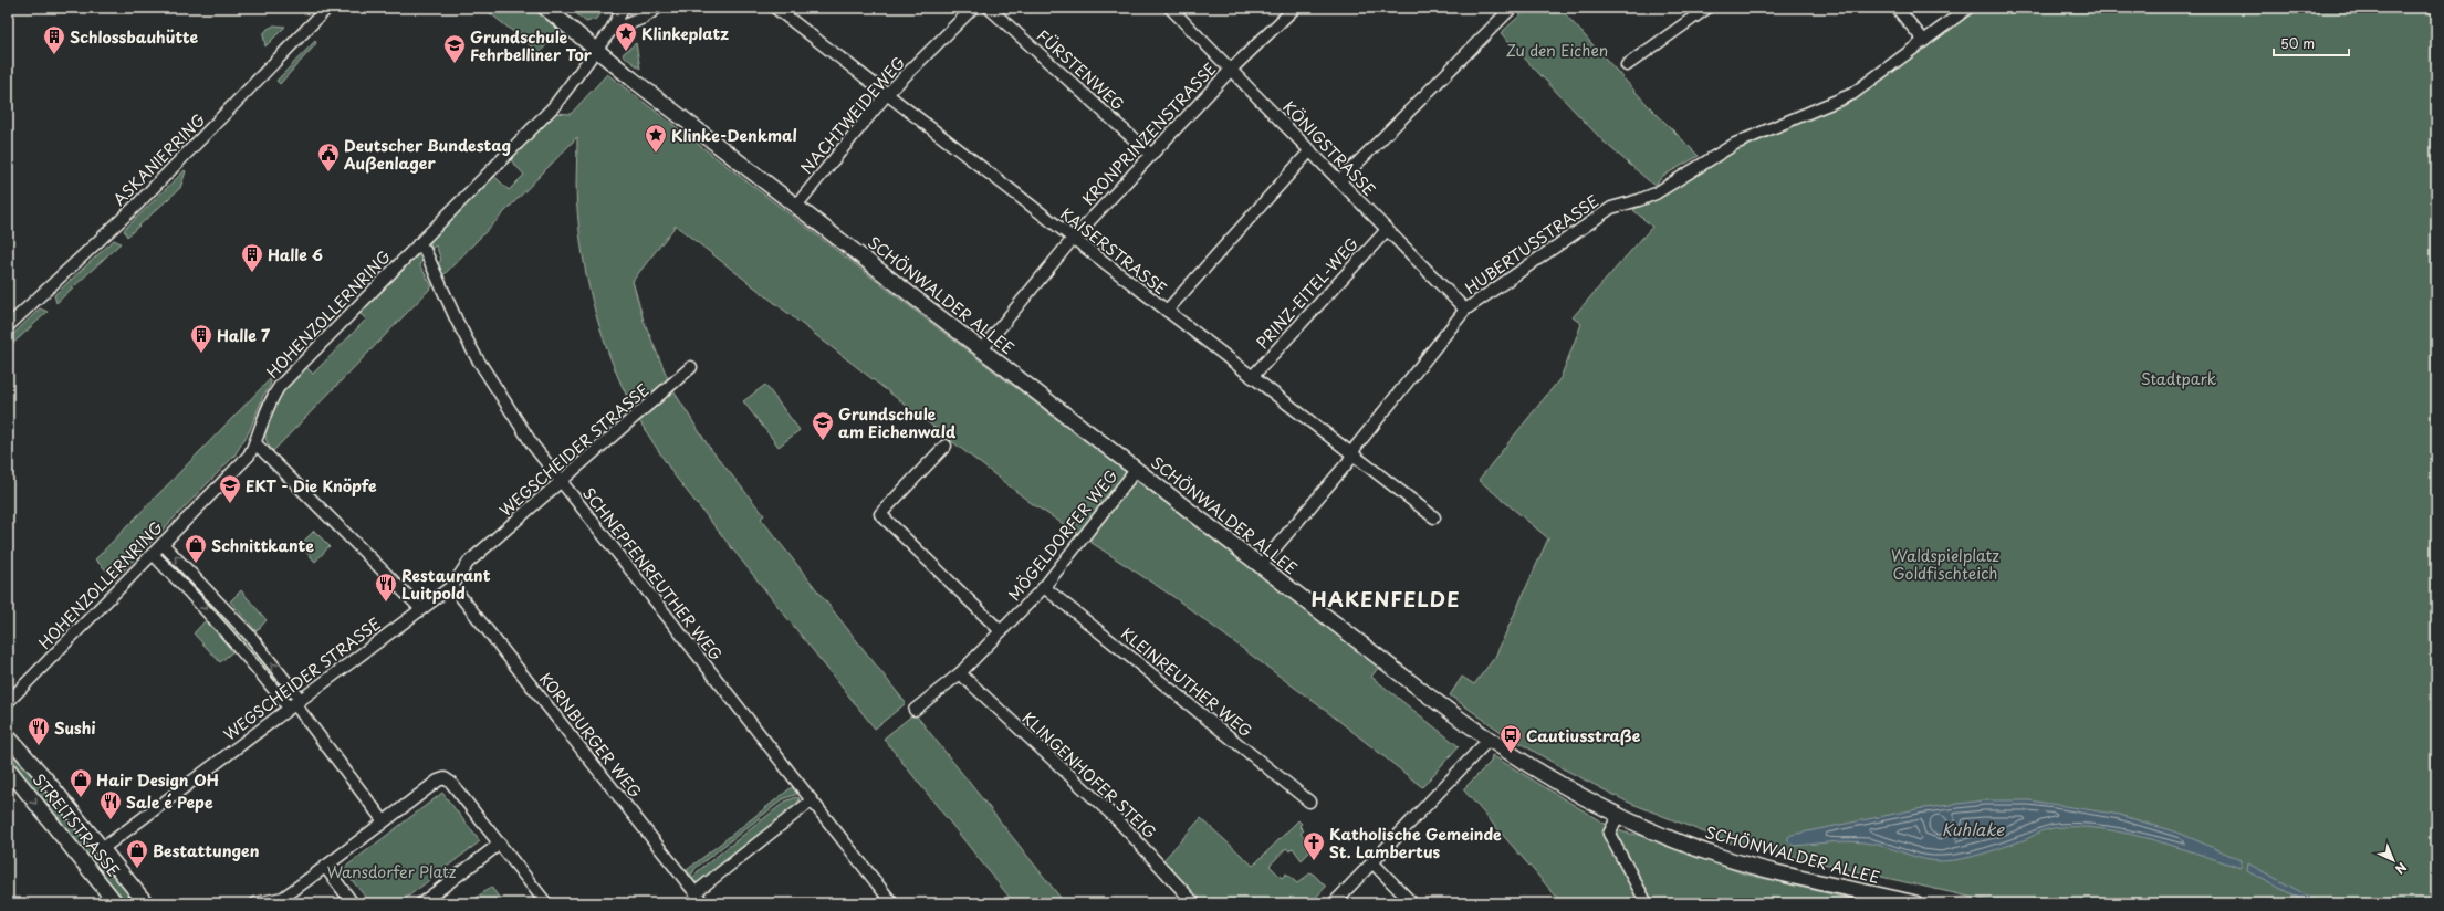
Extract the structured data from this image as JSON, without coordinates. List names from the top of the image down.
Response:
{
  "streets": {
    "main road": ["SCHÖNWALDER ALLEE", "STREITSTRASSE"],
    "street": [
      "FÜRSTENWEG",
      "NACHTWEIDEWEG",
      "KRONPRINZENSTRASSE",
      "KÖNIGSTRASSE",
      "ASKANIERRING",
      "HUBERTUSSTRASSE",
      "KAISERSTRASSE",
      "PRINZ-EITEL-WEG",
      "HOHENZOLLERNRING",
      "WEGSCHEIDER STRASSE",
      "MÖGELDORFER WEG",
      "SCHNEPFENREUTHER WEG",
      "KLEINREUTHER WEG",
      "KORNBURGER WEG",
      "KLINGENHOFER STEIG"
    ]
  },
  "crossings": [
    ["FÜRSTENWEG", "KRONPRINZENSTRASSE"],
    ["NACHTWEIDEWEG", "KAISERSTRASSE"],
    ["NACHTWEIDEWEG", "SCHÖNWALDER ALLEE"],
    ["KRONPRINZENSTRASSE", "KÖNIGSTRASSE"],
    ["KRONPRINZENSTRASSE", "KAISERSTRASSE"],
    ["KRONPRINZENSTRASSE", "SCHÖNWALDER ALLEE"],
    ["KÖNIGSTRASSE", "HUBERTUSSTRASSE"],
    ["KÖNIGSTRASSE", "PRINZ-EITEL-WEG"],
    ["HUBERTUSSTRASSE", "KAISERSTRASSE"],
    ["HUBERTUSSTRASSE", "SCHÖNWALDER ALLEE"],
    ["KAISERSTRASSE", "PRINZ-EITEL-WEG"],
    ["SCHÖNWALDER ALLEE", "HOHENZOLLERNRING"],
    ["SCHÖNWALDER ALLEE", "MÖGELDORFER WEG"],
    ["HOHENZOLLERNRING", "SCHNEPFENREUTHER WEG"],
    ["WEGSCHEIDER STRASSE", "SCHNEPFENREUTHER WEG"],
    ["WEGSCHEIDER STRASSE", "KORNBURGER WEG"],
    ["WEGSCHEIDER STRASSE", "STREITSTRASSE"],
    ["MÖGELDORFER WEG", "KLEINREUTHER WEG"],
    ["MÖGELDORFER WEG", "KLINGENHOFER STEIG"]
  ],
  "districts": ["HAKENFELDE"],
  "water": ["Kuhlake"],
  "parks": [
    "Zu den Eichen",
    "Stadtpark",
    "Waldspielplatz Goldfischteich",
    "Wansdorfer Platz"
  ],
  "places": {
    "place": ["Klinkeplatz", "Klinke-Denkmal"],
    "building": ["Schlossbauhütte", "Halle 6", "Halle 7"],
    "school or university": ["Grundschule Fehrbelliner Tor", "Grundschule am Eichenwald", "EKT - Die Knöpfe"],
    "public building": ["Deutscher Bundestag Außenlager"],
    "shop": ["Schnittkante", "Hair Design OH", "Bestattungen"],
    "restaurant": ["Restaurant Luitpold", "Sushi", "Sale é Pepe"],
    "bus stop": ["Cautiusstraße"],
    "church": ["Katholische Gemeinde St. Lambertus"]
  },
  "scale_bar": "50 m",
  "north": "bottom right"
}
